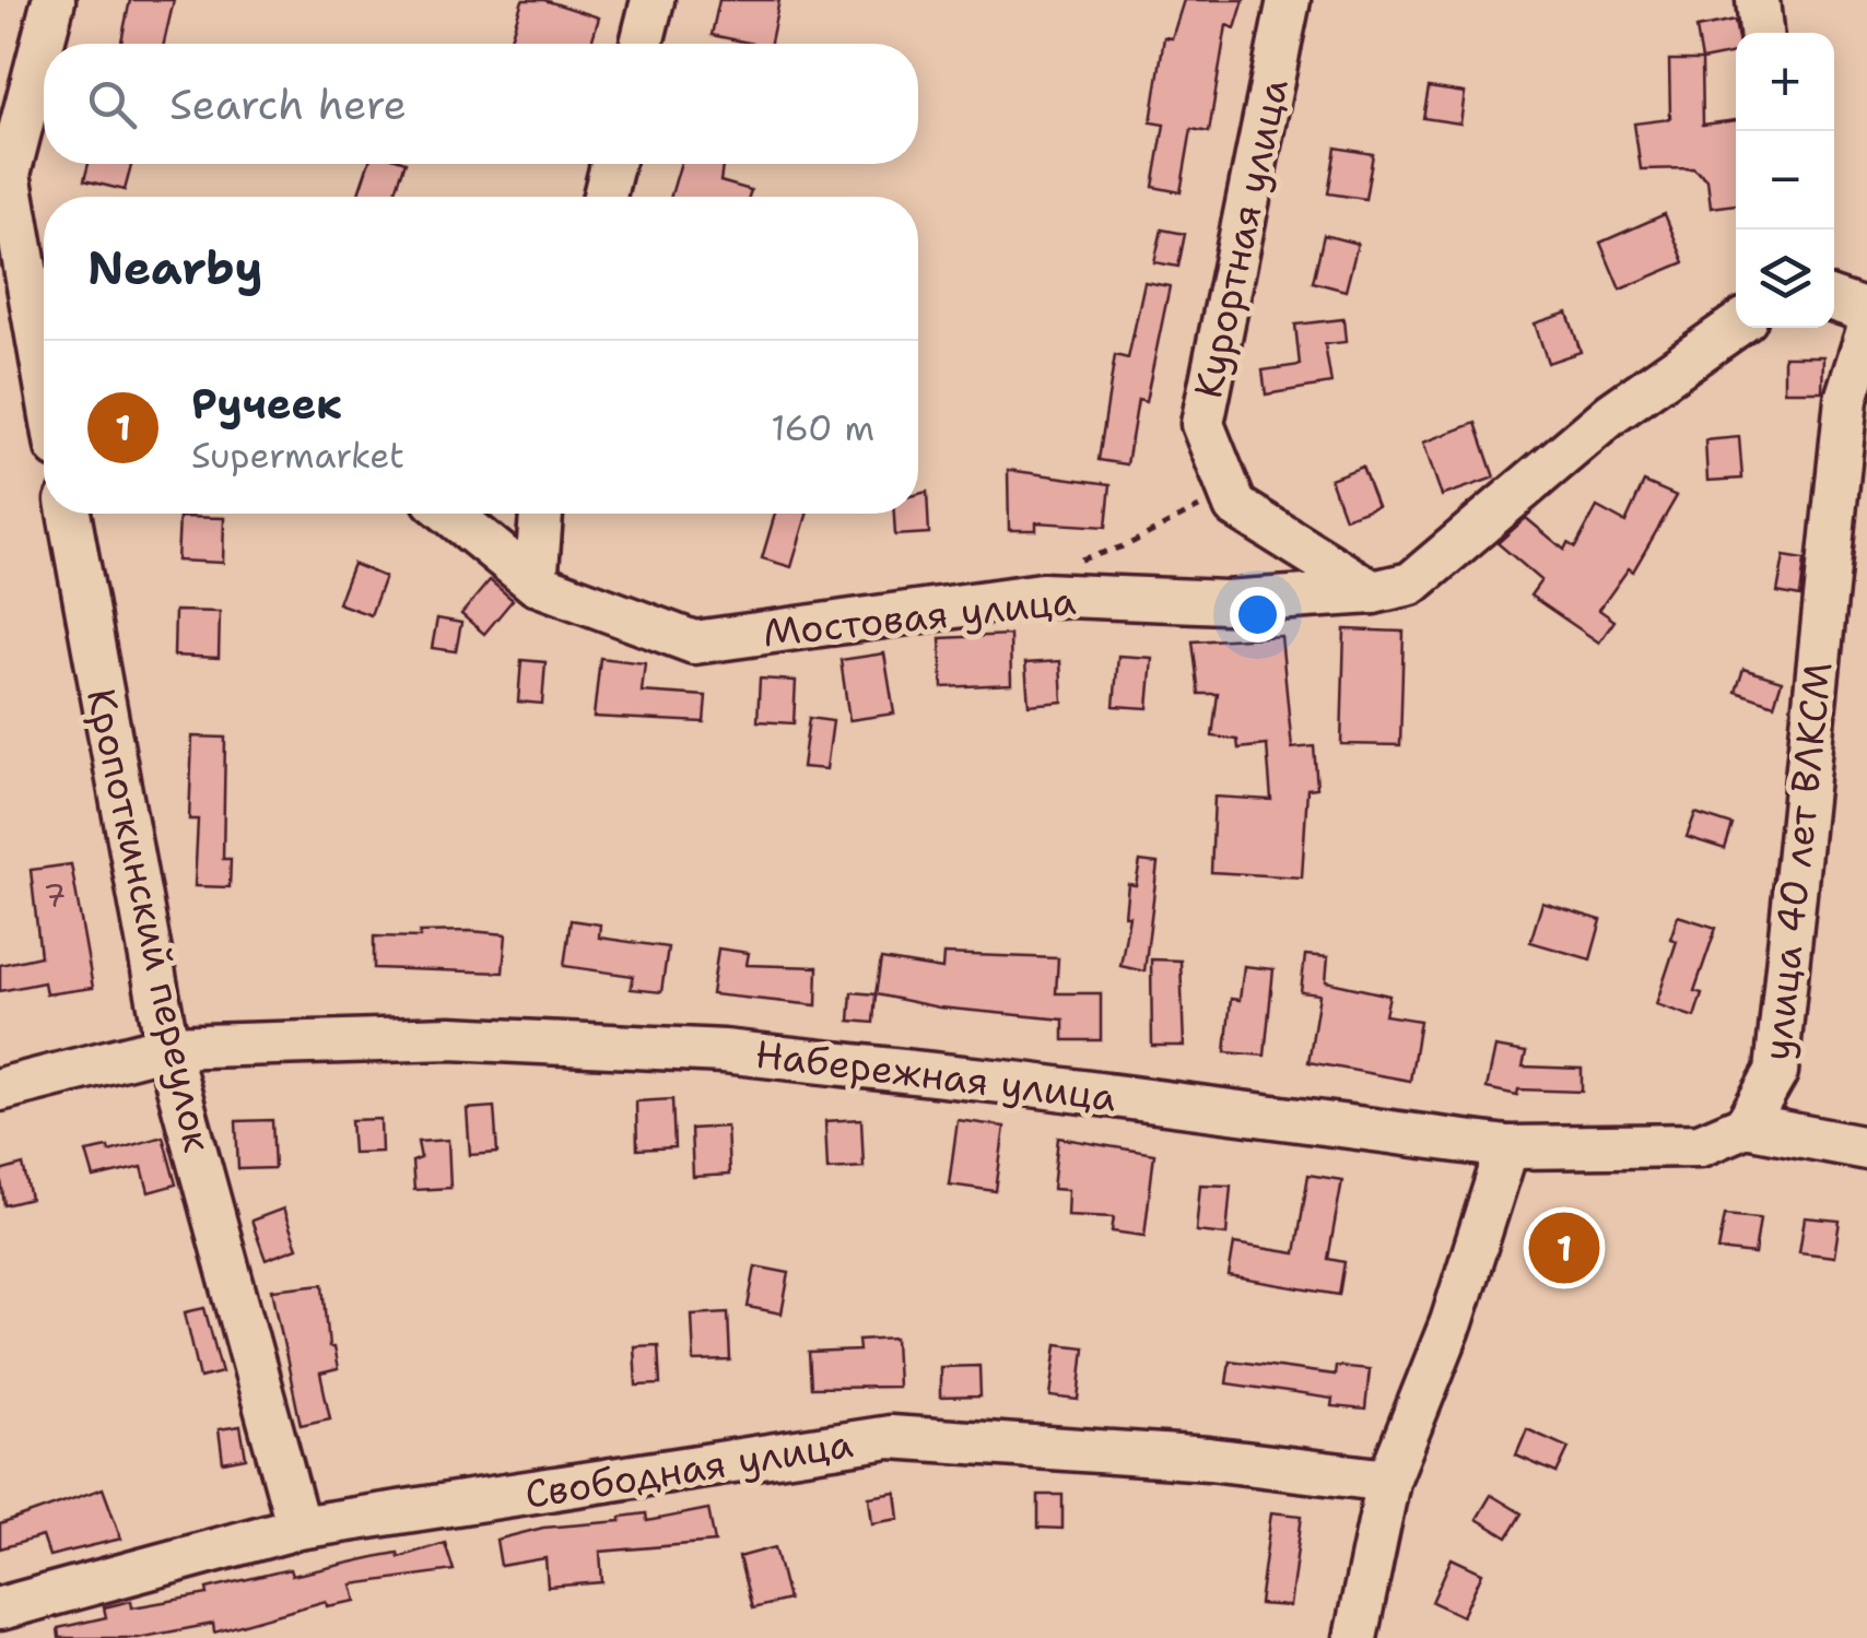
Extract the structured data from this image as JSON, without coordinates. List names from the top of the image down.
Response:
{
  "streets": {
    "street": [
      "Курортная улица",
      "Мостовая улица",
      "улица 40 лет ВЛКСМ",
      "Кропоткинский переулок",
      "Набережная улица",
      "Свободная улица"
    ]
  },
  "crossings": [
    ["улица 40 лет ВЛКСМ", "Набережная улица"],
    ["Кропоткинский переулок", "Набережная улица"],
    ["Кропоткинский переулок", "Свободная улица"]
  ],
  "house_numbers": ["7"],
  "page": {
    "map_buttons": ["+", "−"],
    "search": "Search here",
    "heading": "Nearby",
    "list": [
      {
        "mark": "1",
        "name": "Ручеек",
        "note": "Supermarket",
        "value": "160 m"
      }
    ],
    "pins": "1"
  }
}
